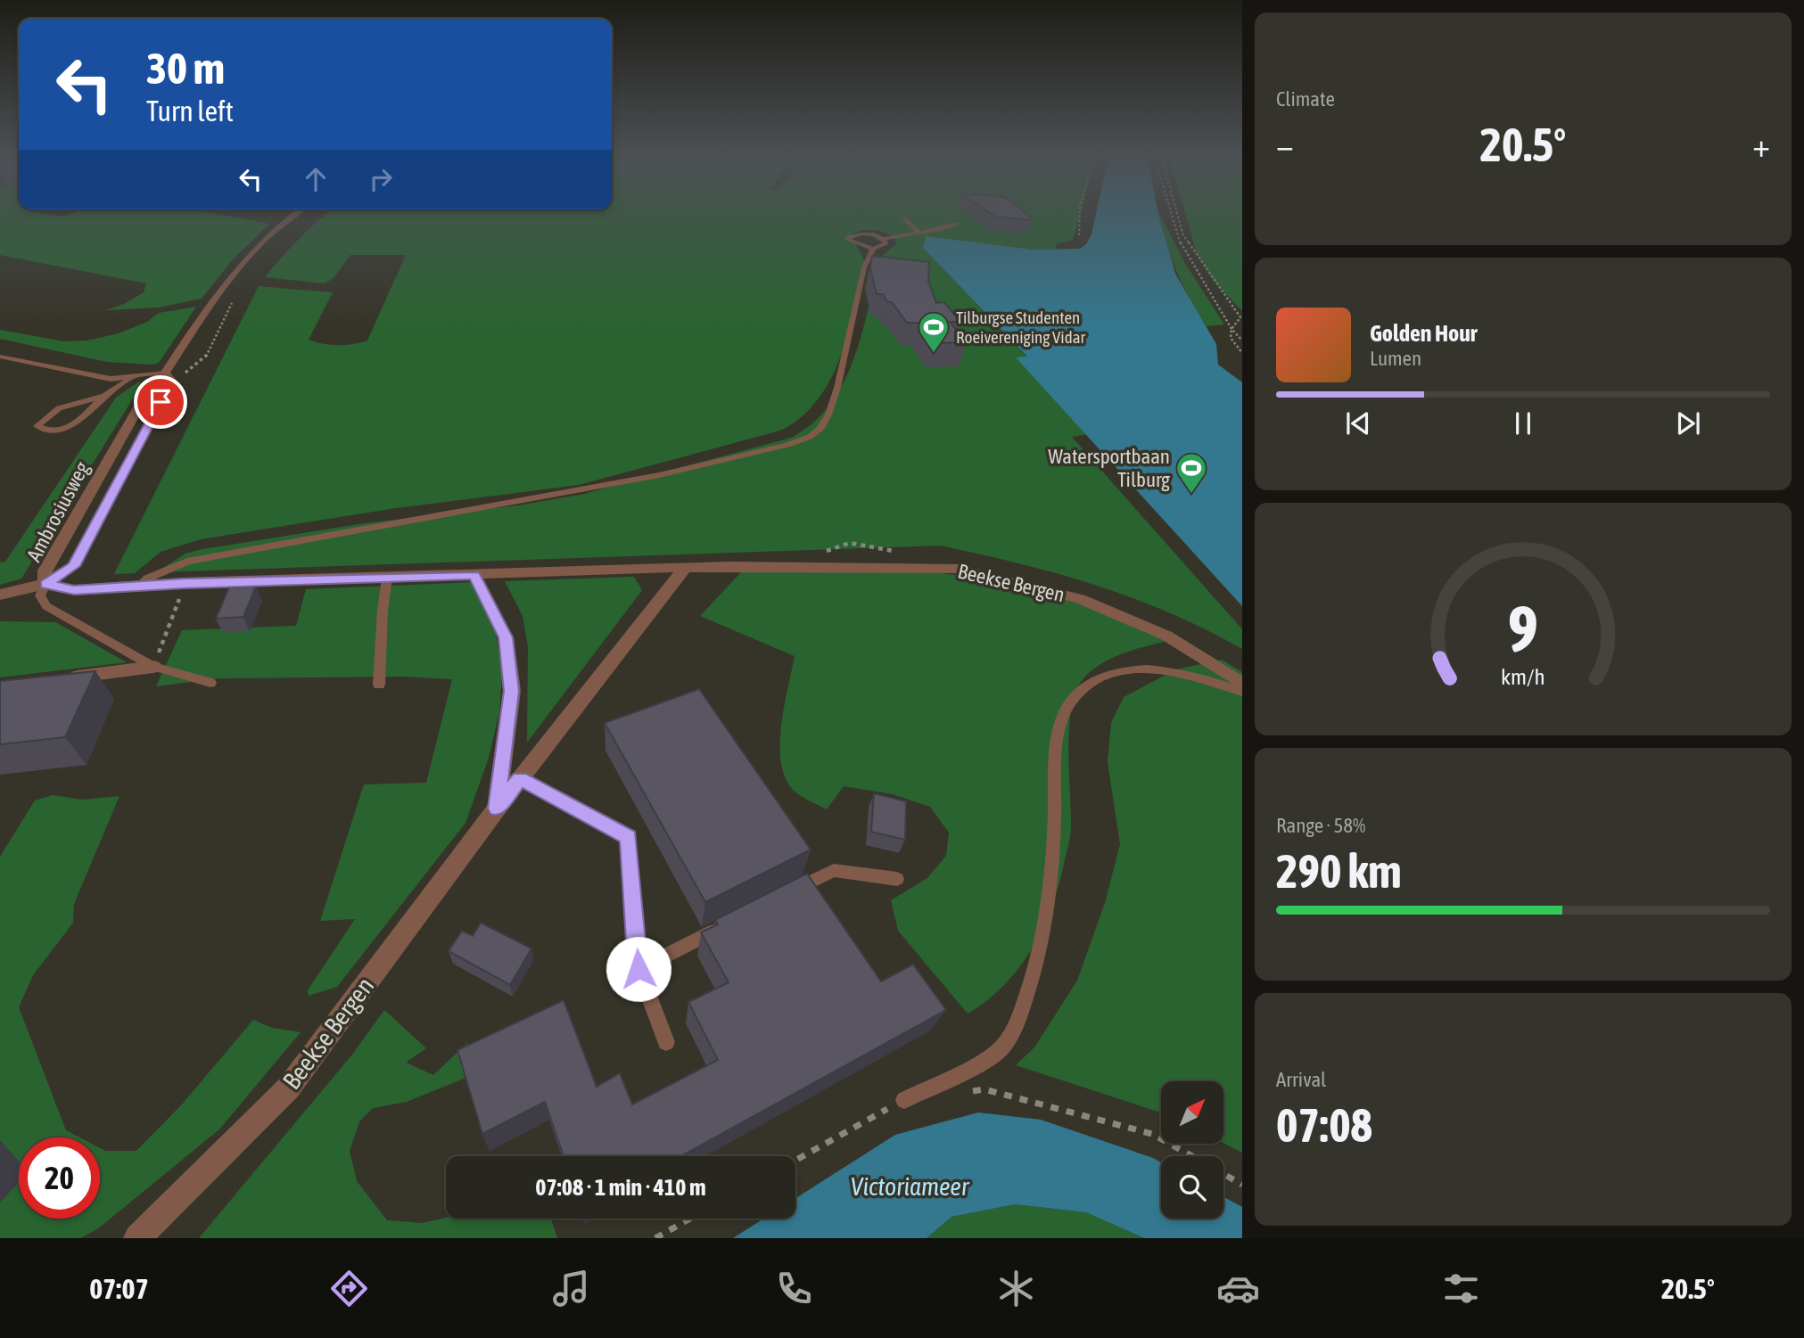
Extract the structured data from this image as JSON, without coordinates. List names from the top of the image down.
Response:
{
  "streets": {
    "street": ["Ambrosiusweg", "Beekse Bergen"]
  },
  "crossings": [
    ["Ambrosiusweg", "Beekse Bergen"]
  ],
  "water": ["Victoriameer"],
  "places": {
    "sports": ["Tilburgse Studenten Roeivereniging Vidar", "Watersportbaan Tilburg"]
  },
  "north": "top right",
  "page": {
    "tile": [
      "Climate",
      ["Range · 58%", "290 km"],
      ["Arrival", "07:08"]
    ],
    "turn": ["30 m", "Turn left"],
    "heat": ["−", "20.5°", "+"],
    "song": ["Golden Hour", "Lumen"],
    "limit": "20",
    "trip": "07:08 · 1 min · 410 m",
    "tabs": ["07:07", "20.5°"],
    "gauge": ["9", "km/h"]
  }
}
